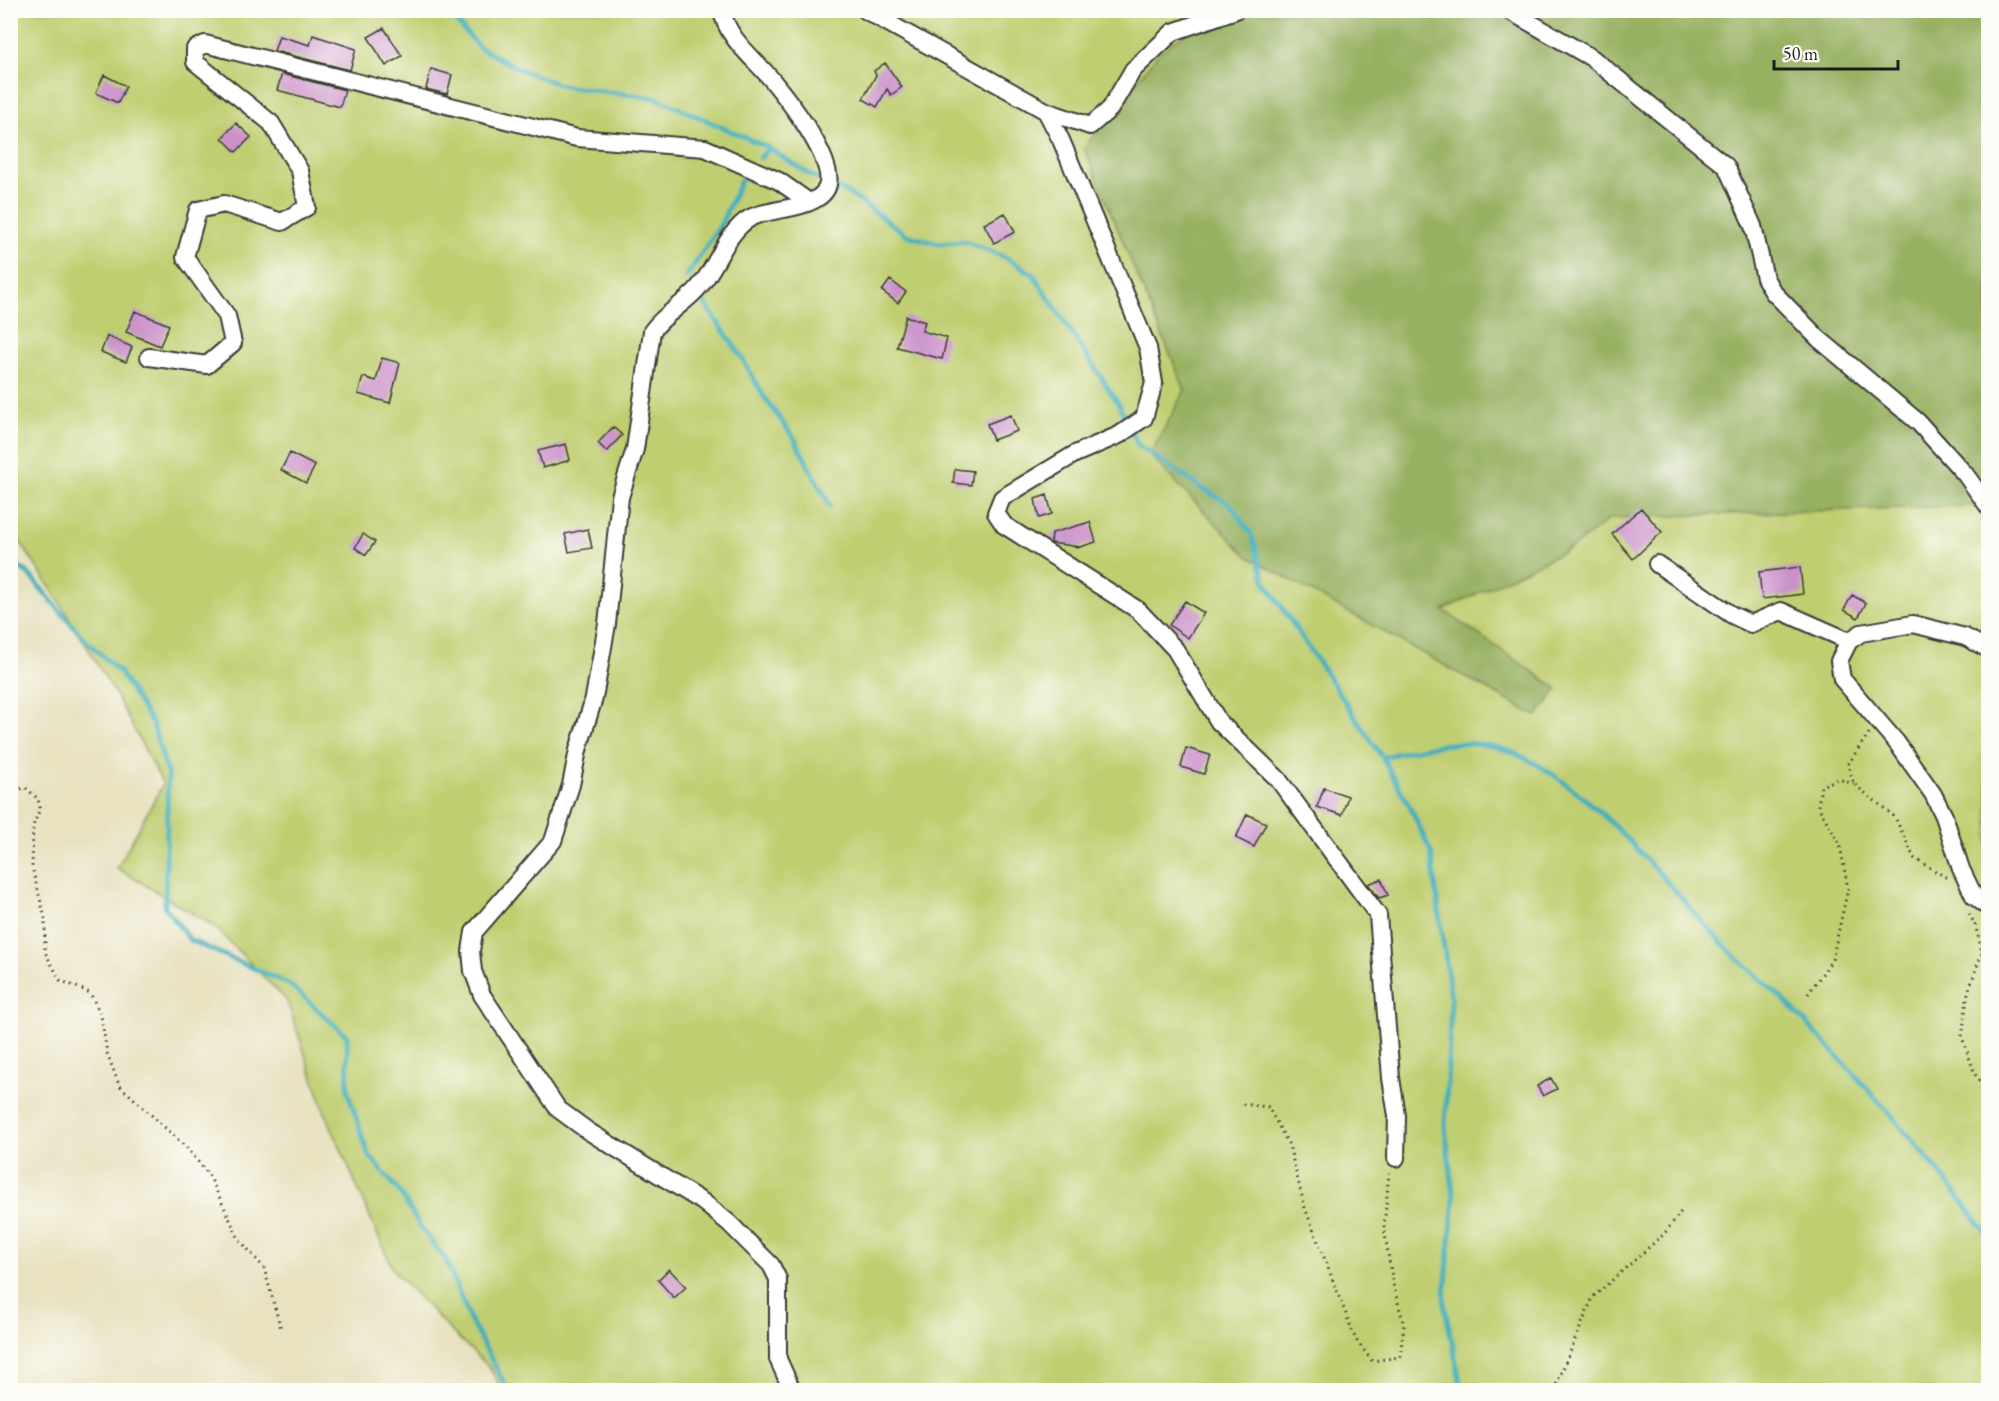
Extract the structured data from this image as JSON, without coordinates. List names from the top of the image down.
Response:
{
  "scale_bar": "50 m"
}
